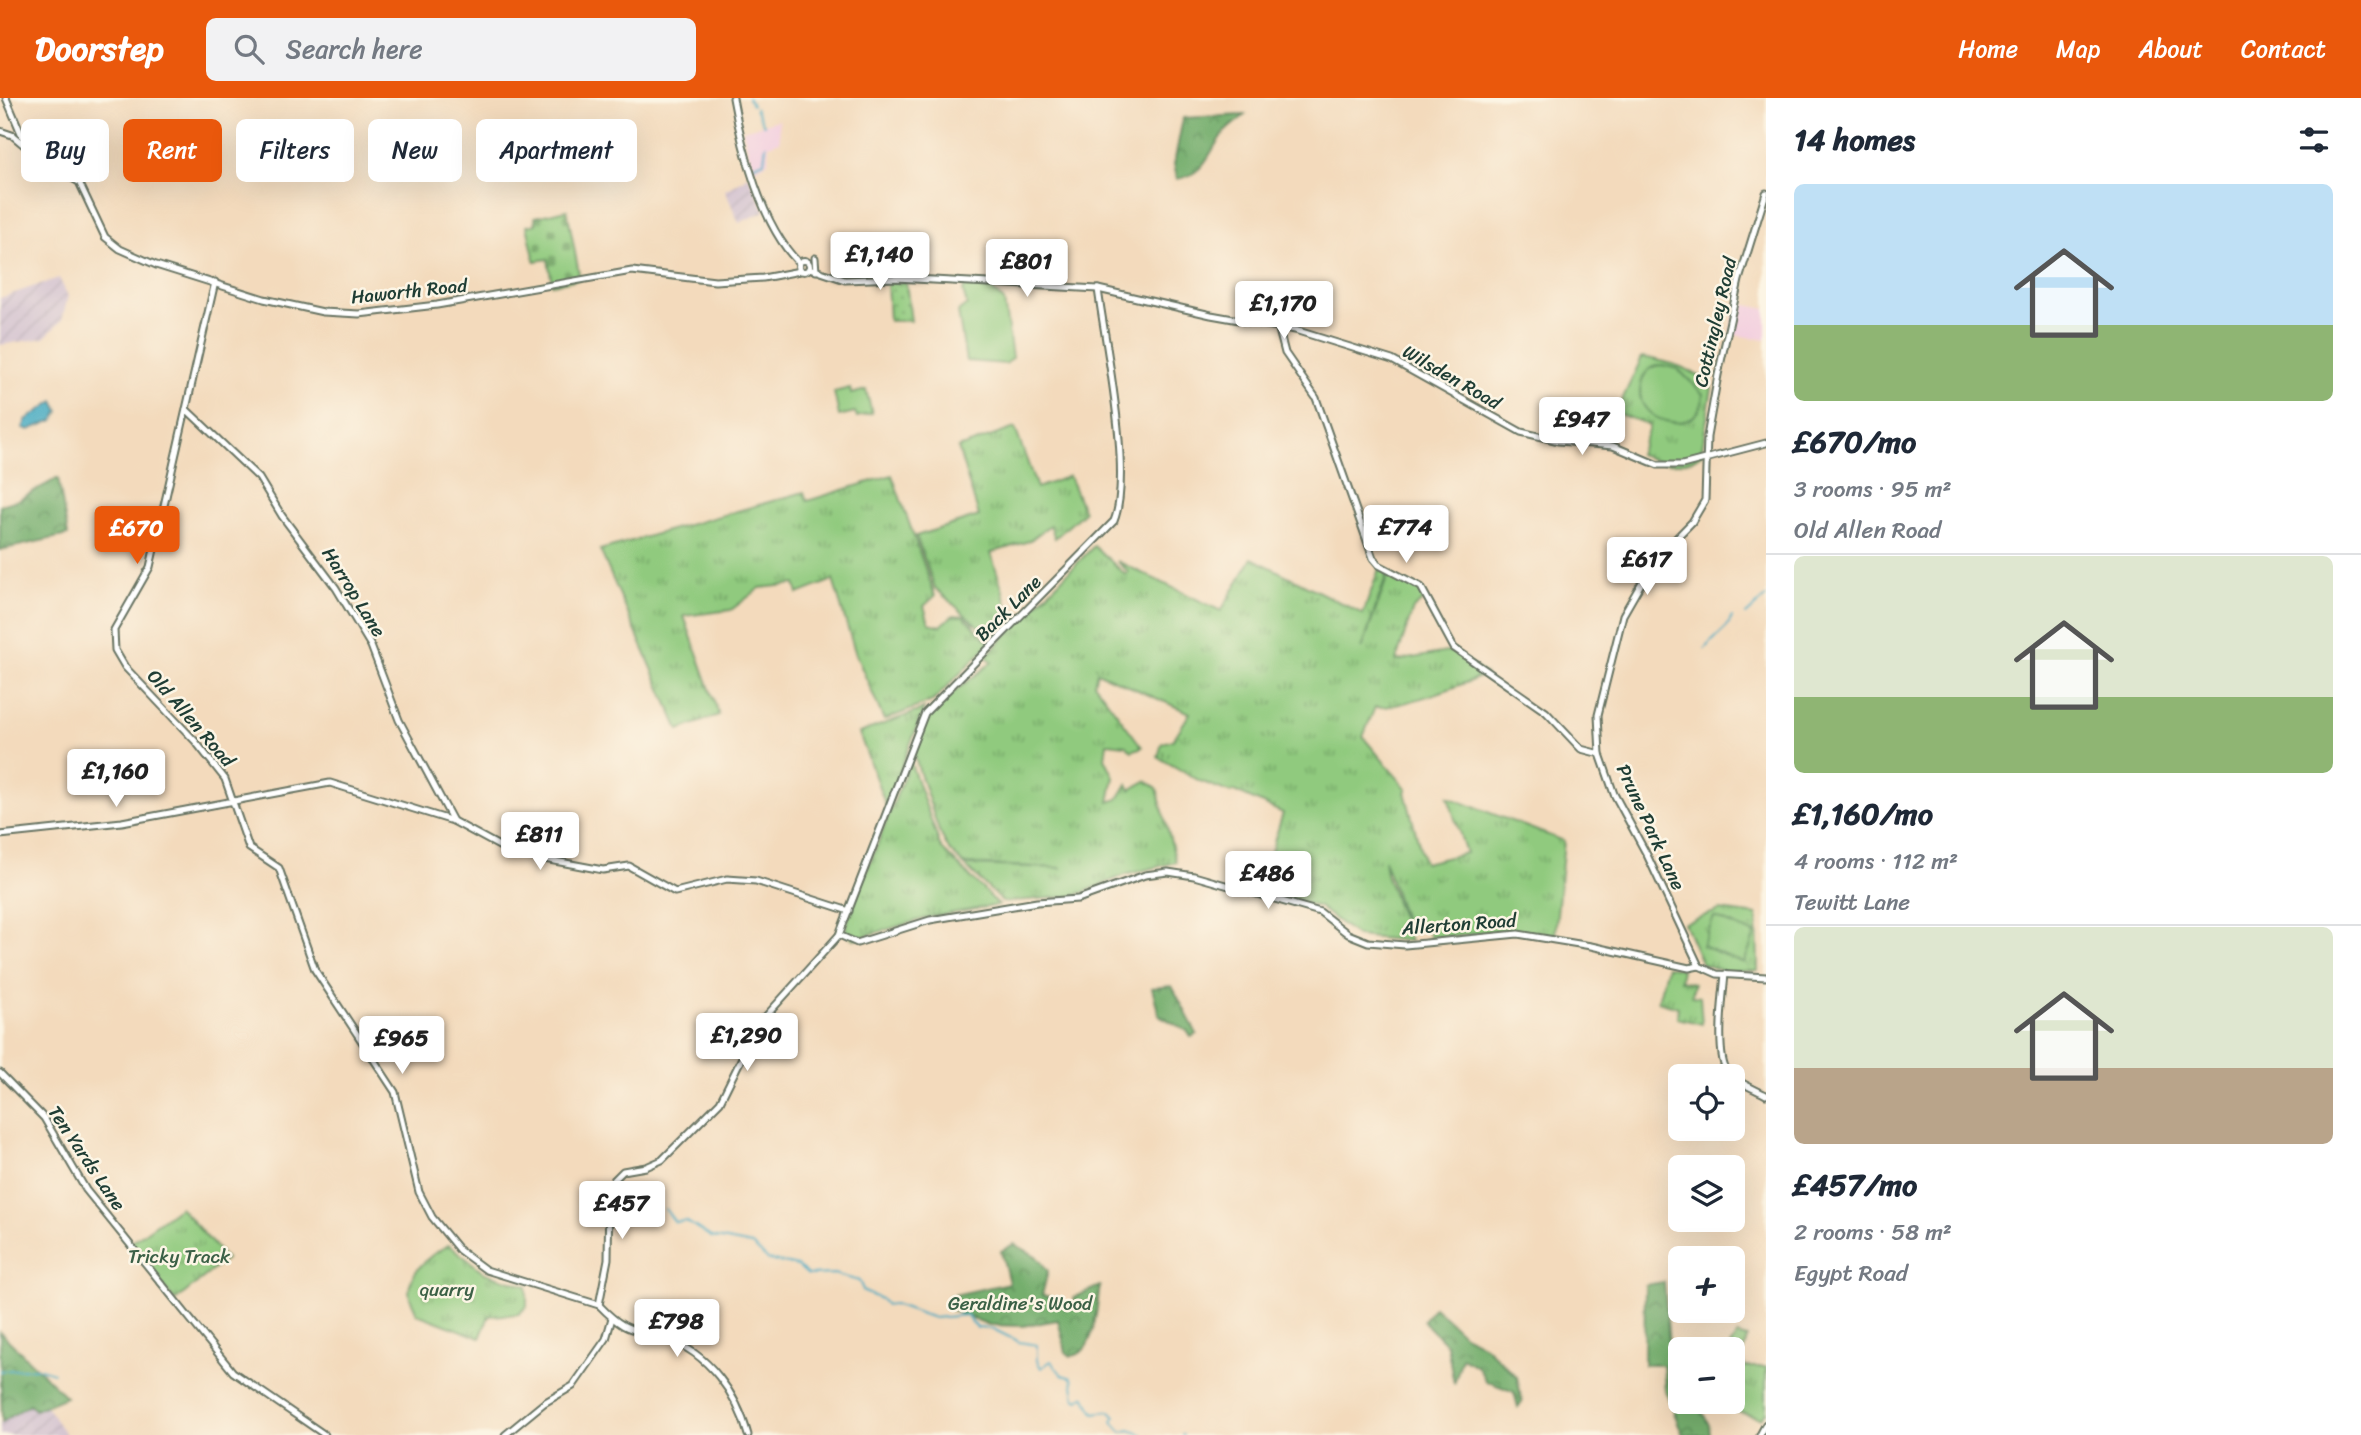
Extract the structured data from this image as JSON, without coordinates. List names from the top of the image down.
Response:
{
  "streets": {
    "street": [
      "Haworth Road",
      "Cottingley Road",
      "Wilsden Road",
      "Harrop Lane",
      "Back Lane",
      "Old Allen Road",
      "Prune Park Lane",
      "Allerton Road",
      "Ten Yards Lane"
    ]
  },
  "crossings": [
    ["Haworth Road", "Old Allen Road"],
    ["Cottingley Road", "Wilsden Road"],
    ["Cottingley Road", "Prune Park Lane"],
    ["Wilsden Road", "Back Lane"],
    ["Wilsden Road", "Prune Park Lane"],
    ["Harrop Lane", "Old Allen Road"],
    ["Back Lane", "Old Allen Road"],
    ["Back Lane", "Allerton Road"],
    ["Prune Park Lane", "Allerton Road"]
  ],
  "parks": ["Tricky Track", "quarry", "Geraldine's Wood"],
  "page": {
    "header": "Doorstep",
    "search": "Search here",
    "nav": [
      "Home",
      "Map",
      "About",
      "Contact"
    ],
    "heading": "14 homes",
    "chip": [
      "Buy",
      "Rent",
      "Filters",
      "New",
      "Apartment"
    ],
    "list": [
      {
        "name": "£670/mo",
        "note": "3 rooms · 95 m² · Old Allen Road"
      },
      {
        "name": "£1,160/mo",
        "note": "4 rooms · 112 m² · Tewitt Lane"
      },
      {
        "name": "£457/mo",
        "note": "2 rooms · 58 m² · Egypt Road"
      }
    ],
    "price": [
      "£1,140",
      "£801",
      "£1,170",
      "£947",
      "£774",
      "£670",
      "£617",
      "£1,160",
      "£811",
      "£486",
      "£1,290",
      "£965",
      "£457",
      "£798"
    ],
    "map_buttons": ["+", "−"]
  }
}
